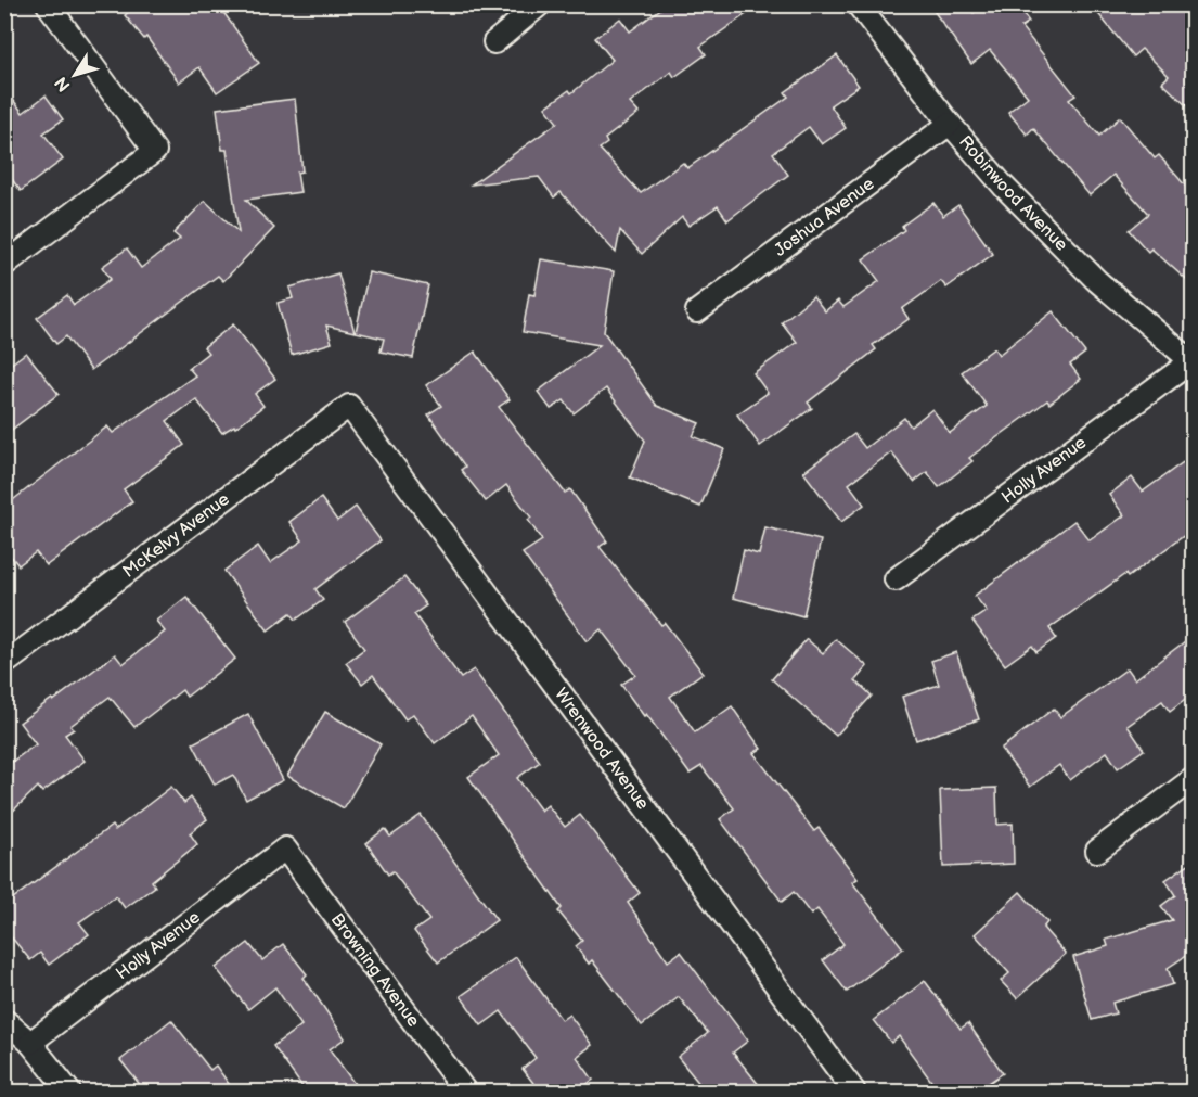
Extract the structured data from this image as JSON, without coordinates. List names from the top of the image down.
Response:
{
  "streets": {
    "street": [
      "Robinwood Avenue",
      "Joshua Avenue",
      "Holly Avenue",
      "McKelvy Avenue",
      "Wrenwood Avenue",
      "Browning Avenue"
    ]
  },
  "crossings": [
    ["Robinwood Avenue", "Joshua Avenue"],
    ["Robinwood Avenue", "Holly Avenue"],
    ["Holly Avenue", "Browning Avenue"],
    ["McKelvy Avenue", "Wrenwood Avenue"]
  ],
  "north": "bottom left"
}
